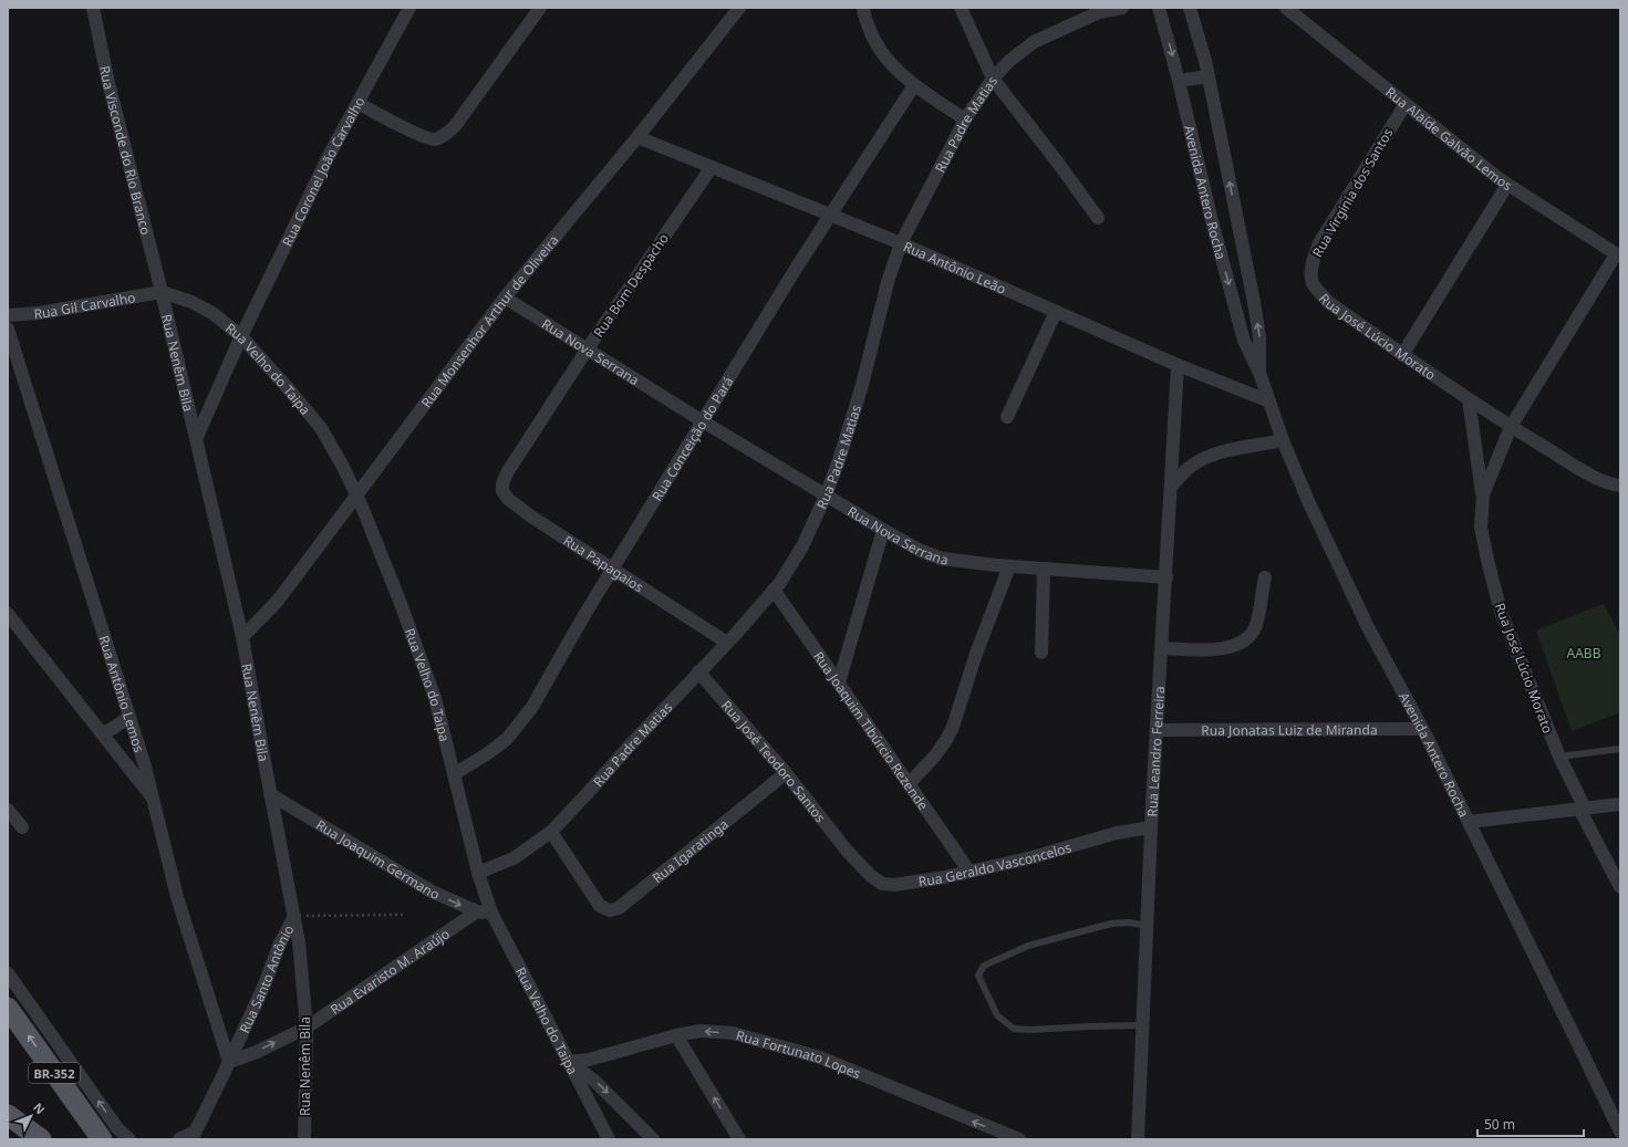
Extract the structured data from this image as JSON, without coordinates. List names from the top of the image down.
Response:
{
  "streets": {
    "main road": ["BR-352"],
    "street": [
      "Rua Padre Matias",
      "Rua Alaíde Galvão Lemos",
      "Rua Visconde do Rio Branco",
      "Rua Coronel João Carvalho",
      "Avenida Antero Rocha",
      "Rua Virginia dos Santos",
      "Rua Antônio Leão",
      "Rua Bom Despacho",
      "Rua Gil Carvalho",
      "Rua Monsenhor Arthur de Oliveira",
      "Rua José Lúcio Morato",
      "Rua Nova Serrana",
      "Rua Nenêm Bila",
      "Rua Velho do Taipa",
      "Rua Conceição do Pará",
      "Rua Papagaios",
      "Rua Antônio Lemos",
      "Rua Jonatas Luiz de Miranda",
      "Rua Joaquim Tibúrcio Rezende",
      "Rua Leandro Ferreira",
      "Rua José Teodoro Santos",
      "Rua Igaratinga",
      "Rua Joaquim Germano",
      "Rua Geraldo Vasconcelos",
      "Rua Evaristo M. Araújo",
      "Rua Santo Antônio",
      "Rua Fortunato Lopes"
    ]
  },
  "crossings": [
    ["Rua Padre Matias", "Rua Antônio Leão"],
    ["Rua Padre Matias", "Rua Nova Serrana"],
    ["Rua Padre Matias", "Rua Velho do Taipa"],
    ["Rua Padre Matias", "Rua Papagaios"],
    ["Rua Padre Matias", "Rua Joaquim Tibúrcio Rezende"],
    ["Rua Padre Matias", "Rua José Teodoro Santos"],
    ["Rua Padre Matias", "Rua Igaratinga"],
    ["Rua Alaíde Galvão Lemos", "Rua Virginia dos Santos"],
    ["Rua Visconde do Rio Branco", "Rua Gil Carvalho"],
    ["Rua Visconde do Rio Branco", "Rua Nenêm Bila"],
    ["Rua Visconde do Rio Branco", "Rua Velho do Taipa"],
    ["Rua Coronel João Carvalho", "Rua Nenêm Bila"],
    ["Rua Coronel João Carvalho", "Rua Velho do Taipa"],
    ["Avenida Antero Rocha", "Rua Antônio Leão"],
    ["Avenida Antero Rocha", "Rua Jonatas Luiz de Miranda"],
    ["Rua Virginia dos Santos", "Rua José Lúcio Morato"],
    ["Rua Antônio Leão", "Rua Bom Despacho"],
    ["Rua Antônio Leão", "Rua Monsenhor Arthur de Oliveira"],
    ["Rua Antônio Leão", "Rua Conceição do Pará"],
    ["Rua Antônio Leão", "Rua Leandro Ferreira"],
    ["Rua Bom Despacho", "Rua Nova Serrana"],
    ["Rua Bom Despacho", "Rua Papagaios"],
    ["Rua Gil Carvalho", "Rua Nenêm Bila"],
    ["Rua Gil Carvalho", "Rua Velho do Taipa"],
    ["Rua Monsenhor Arthur de Oliveira", "Rua Nova Serrana"],
    ["Rua Monsenhor Arthur de Oliveira", "Rua Nenêm Bila"],
    ["Rua Monsenhor Arthur de Oliveira", "Rua Velho do Taipa"],
    ["Rua Nova Serrana", "Rua Conceição do Pará"],
    ["Rua Nova Serrana", "Rua Leandro Ferreira"],
    ["Rua Nenêm Bila", "Rua Velho do Taipa"],
    ["Rua Nenêm Bila", "Rua Joaquim Germano"],
    ["Rua Nenêm Bila", "Rua Evaristo M. Araújo"],
    ["Rua Nenêm Bila", "Rua Santo Antônio"],
    ["Rua Velho do Taipa", "Rua Conceição do Pará"],
    ["Rua Velho do Taipa", "Rua Joaquim Germano"],
    ["Rua Velho do Taipa", "Rua Fortunato Lopes"],
    ["Rua Conceição do Pará", "Rua Papagaios"],
    ["Rua Antônio Lemos", "Rua Evaristo M. Araújo"],
    ["Rua Antônio Lemos", "Rua Santo Antônio"],
    ["Rua Jonatas Luiz de Miranda", "Rua Leandro Ferreira"],
    ["Rua Joaquim Tibúrcio Rezende", "Rua Geraldo Vasconcelos"],
    ["Rua Leandro Ferreira", "Rua Geraldo Vasconcelos"],
    ["Rua José Teodoro Santos", "Rua Igaratinga"],
    ["Rua José Teodoro Santos", "Rua Geraldo Vasconcelos"],
    ["Rua Joaquim Germano", "Rua Evaristo M. Araújo"],
    ["Rua Evaristo M. Araújo", "Rua Santo Antônio"]
  ],
  "one_way": ["Rua Joaquim Germano", "Rua Fortunato Lopes"],
  "parks": ["AABB"],
  "scale_bar": "50 m",
  "north": "top right"
}
